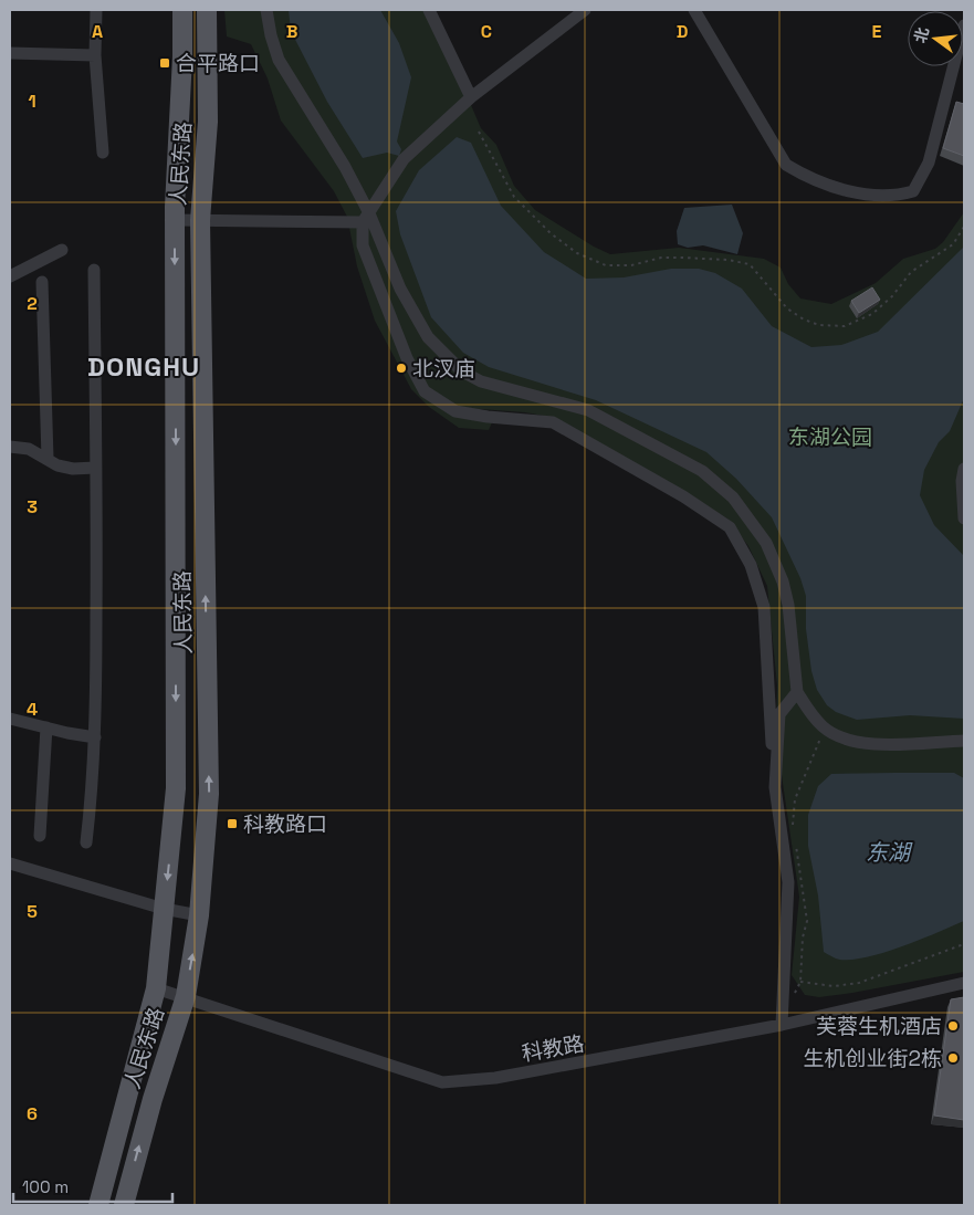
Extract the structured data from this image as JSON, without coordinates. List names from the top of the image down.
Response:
{
  "streets": {
    "main road": ["人民东路"],
    "street": ["科教路"]
  },
  "crossings": [
    ["人民东路", "科教路"]
  ],
  "districts": ["DONGHU"],
  "water": ["东湖"],
  "parks": ["东湖公园"],
  "places": {
    "transit": ["合平路口", "科教路口"],
    "other": ["北汊庙", "芙蓉生机酒店", "生机创业街2栋"]
  },
  "scale_bar": "100 m",
  "north": "left",
  "grid": {
    "columns": [
      "A",
      "B",
      "C",
      "D",
      "E"
    ],
    "rows": [
      "1",
      "2",
      "3",
      "4",
      "5",
      "6"
    ]
  }
}
